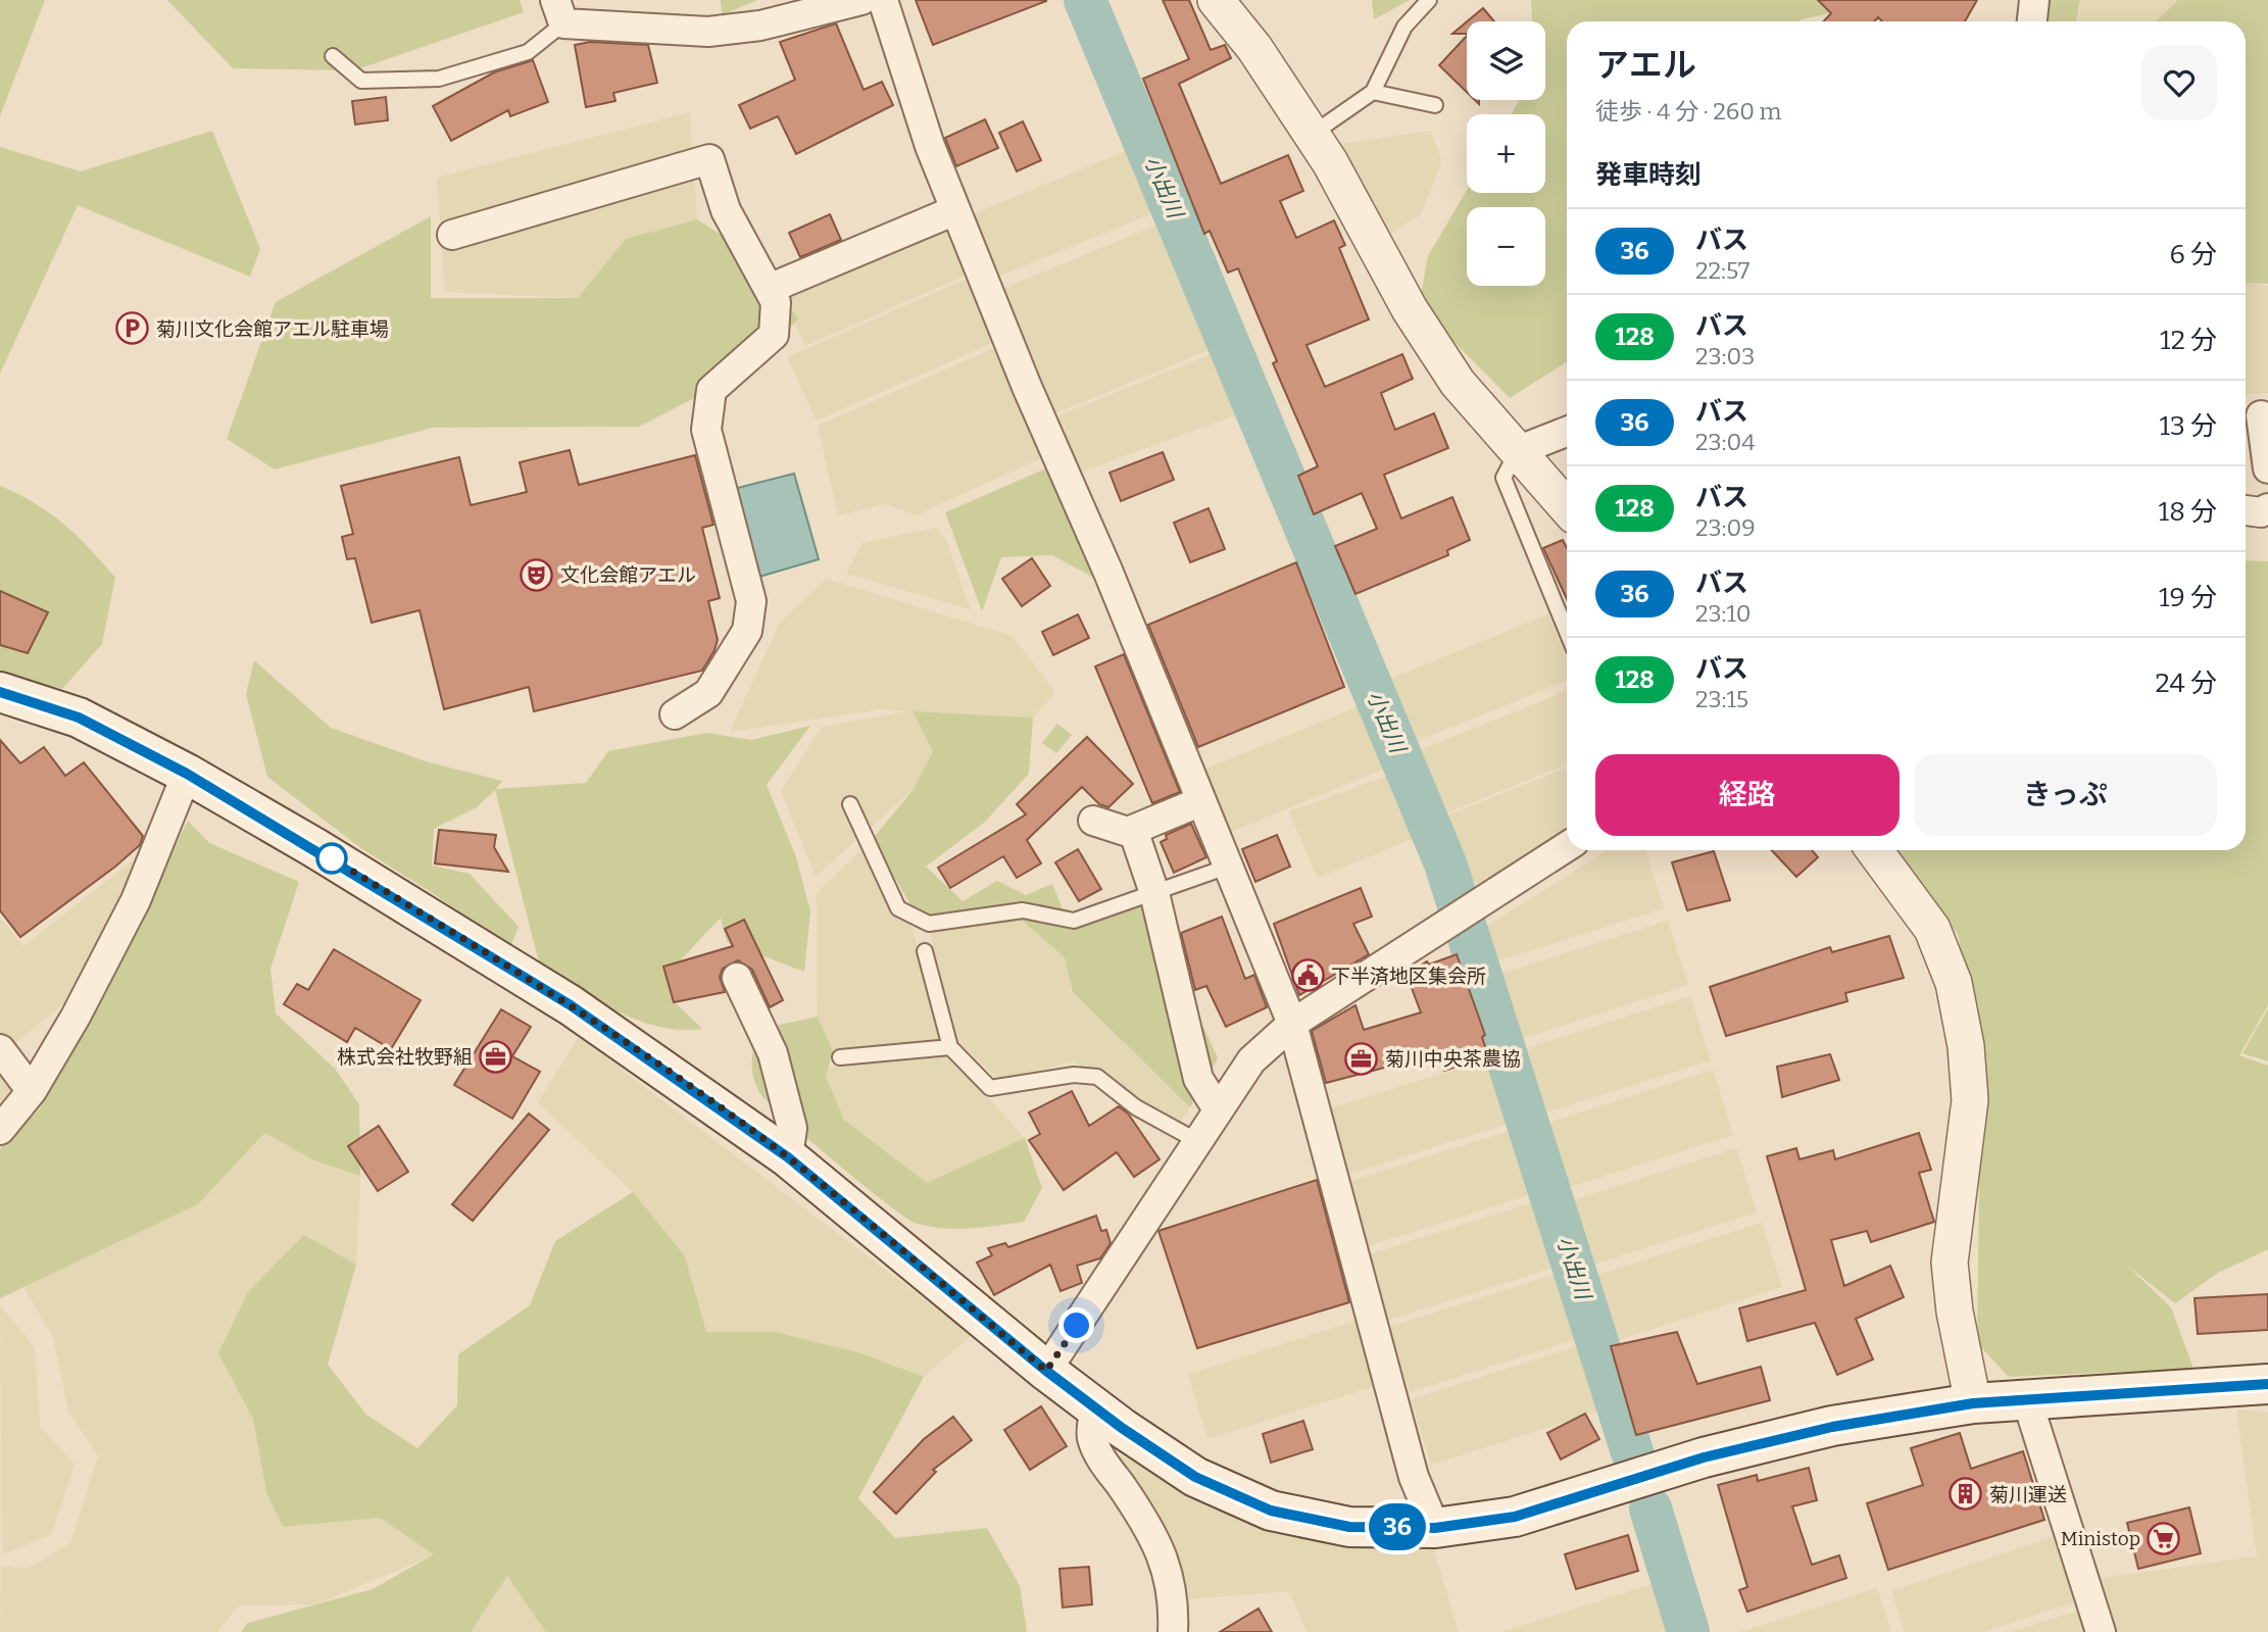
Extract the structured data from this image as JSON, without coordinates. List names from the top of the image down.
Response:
{
  "water": ["小出川"],
  "places": {
    "parking": ["菊川文化会館アエル駐車場"],
    "theatre": ["文化会館アエル"],
    "public building": ["下半済地区集会所"],
    "office": ["株式会社牧野組", "菊川中央茶農協"],
    "building": ["菊川運送"],
    "supermarket": ["Ministop"]
  },
  "lines": ["bus line 36"],
  "page": {
    "on_map": "36",
    "map_buttons": ["+", "−"],
    "heading": [
      ["アエル", "徒歩 · 4 分 · 260 m"],
      "発車時刻"
    ],
    "list": [
      {
        "mark": "36",
        "name": "バス",
        "note": "22:57",
        "value": "6 分"
      },
      {
        "mark": "128",
        "name": "バス",
        "note": "23:03",
        "value": "12 分"
      },
      {
        "mark": "36",
        "name": "バス",
        "note": "23:04",
        "value": "13 分"
      },
      {
        "mark": "128",
        "name": "バス",
        "note": "23:09",
        "value": "18 分"
      },
      {
        "mark": "36",
        "name": "バス",
        "note": "23:10",
        "value": "19 分"
      },
      {
        "mark": "128",
        "name": "バス",
        "note": "23:15",
        "value": "24 分"
      }
    ],
    "buttons": ["経路", "きっぷ"]
  }
}
